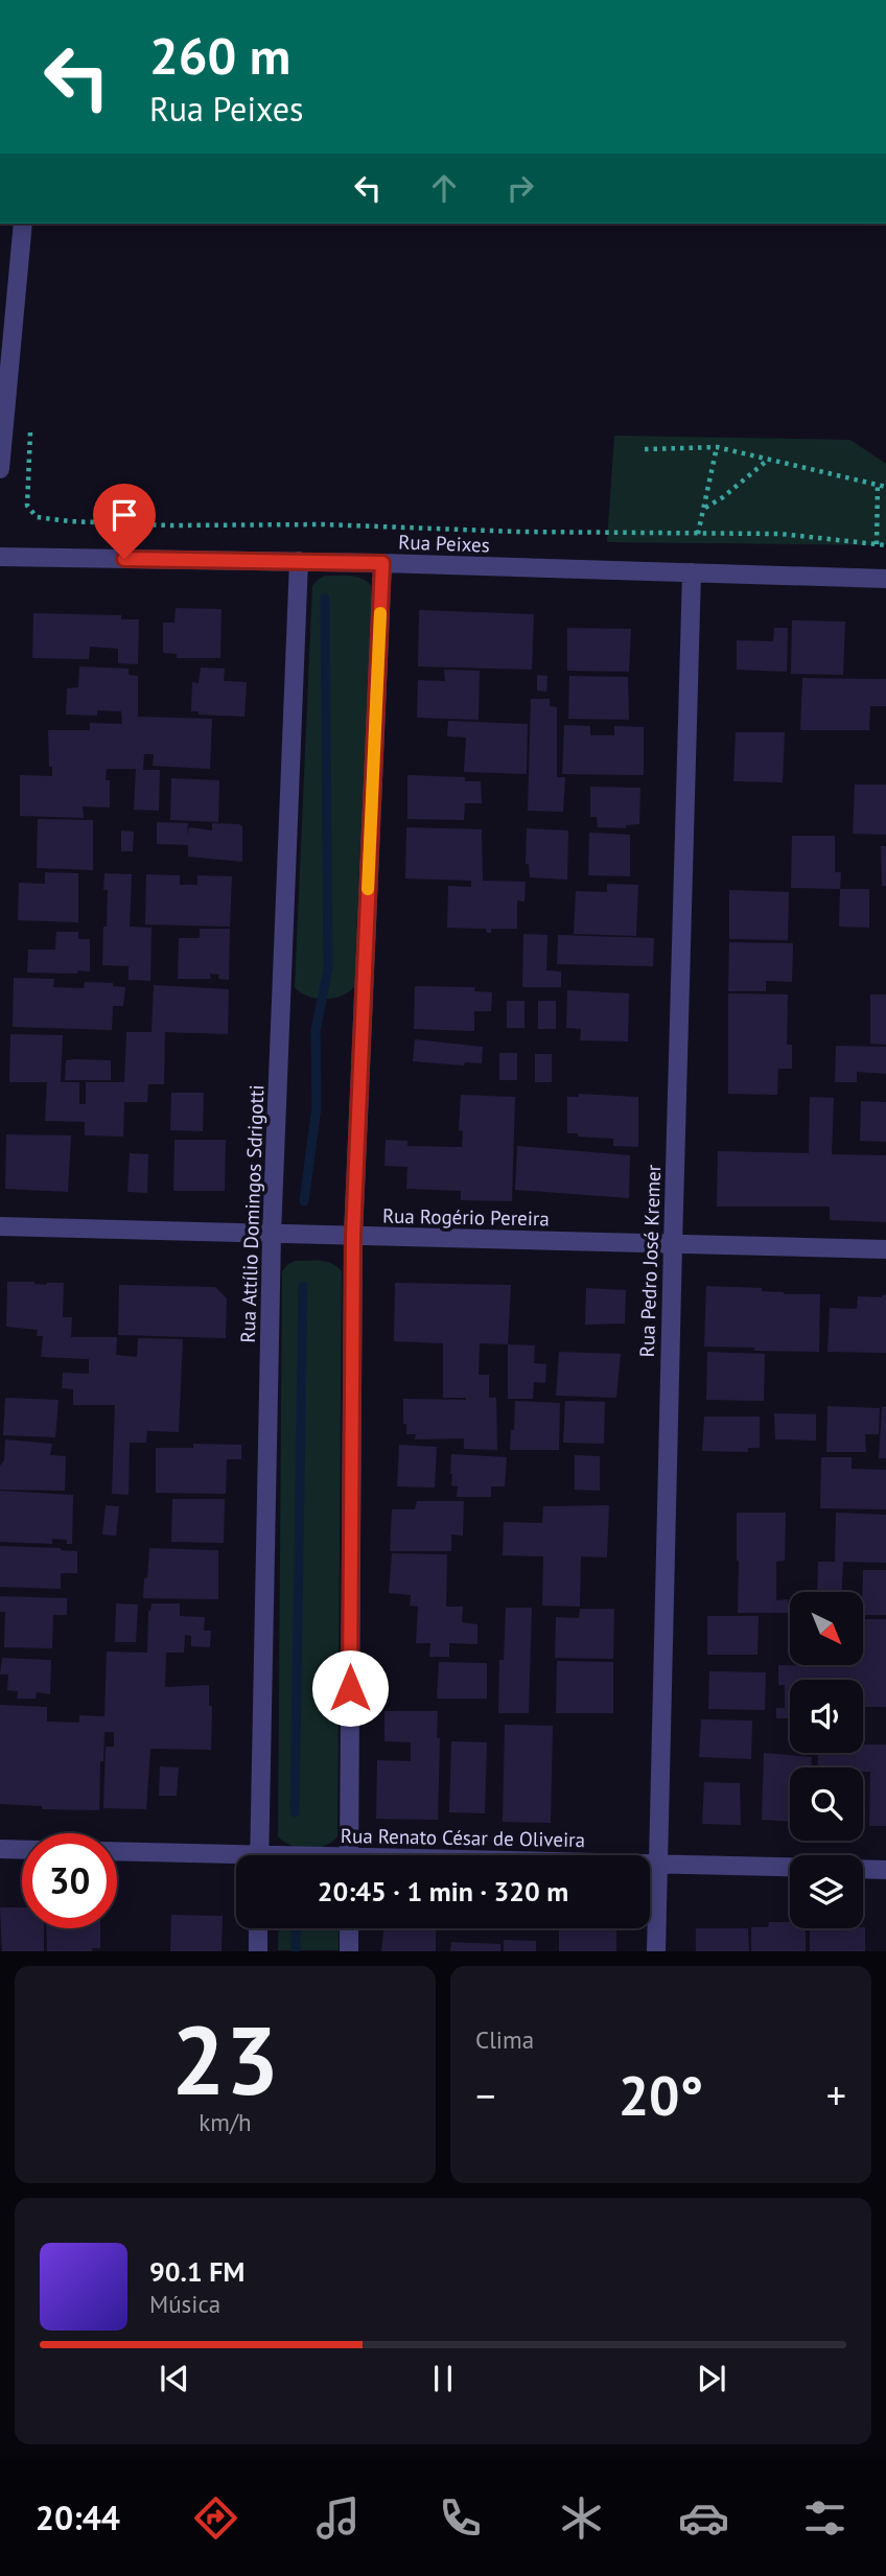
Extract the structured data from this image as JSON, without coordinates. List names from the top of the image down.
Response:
{
  "streets": {
    "street": [
      "Rua Peixes",
      "Rua Attílio Domingos Sdrigotti",
      "Rua Rogério Pereira",
      "Rua Pedro José Kremer",
      "Rua Renato César de Oliveira"
    ]
  },
  "crossings": [
    ["Rua Peixes", "Rua Attílio Domingos Sdrigotti"],
    ["Rua Peixes", "Rua Pedro José Kremer"],
    ["Rua Attílio Domingos Sdrigotti", "Rua Rogério Pereira"],
    ["Rua Rogério Pereira", "Rua Pedro José Kremer"],
    ["Rua Pedro José Kremer", "Rua Renato César de Oliveira"]
  ],
  "north": "bottom right",
  "page": {
    "turn": ["260 m", "Rua Peixes"],
    "limit": "30",
    "trip": "20:45 · 1 min · 320 m",
    "tile": [
      ["23", "km/h"],
      "Clima"
    ],
    "heat": ["−", "20°", "+"],
    "song": ["90.1 FM", "Música"],
    "tabs": "20:44"
  }
}
